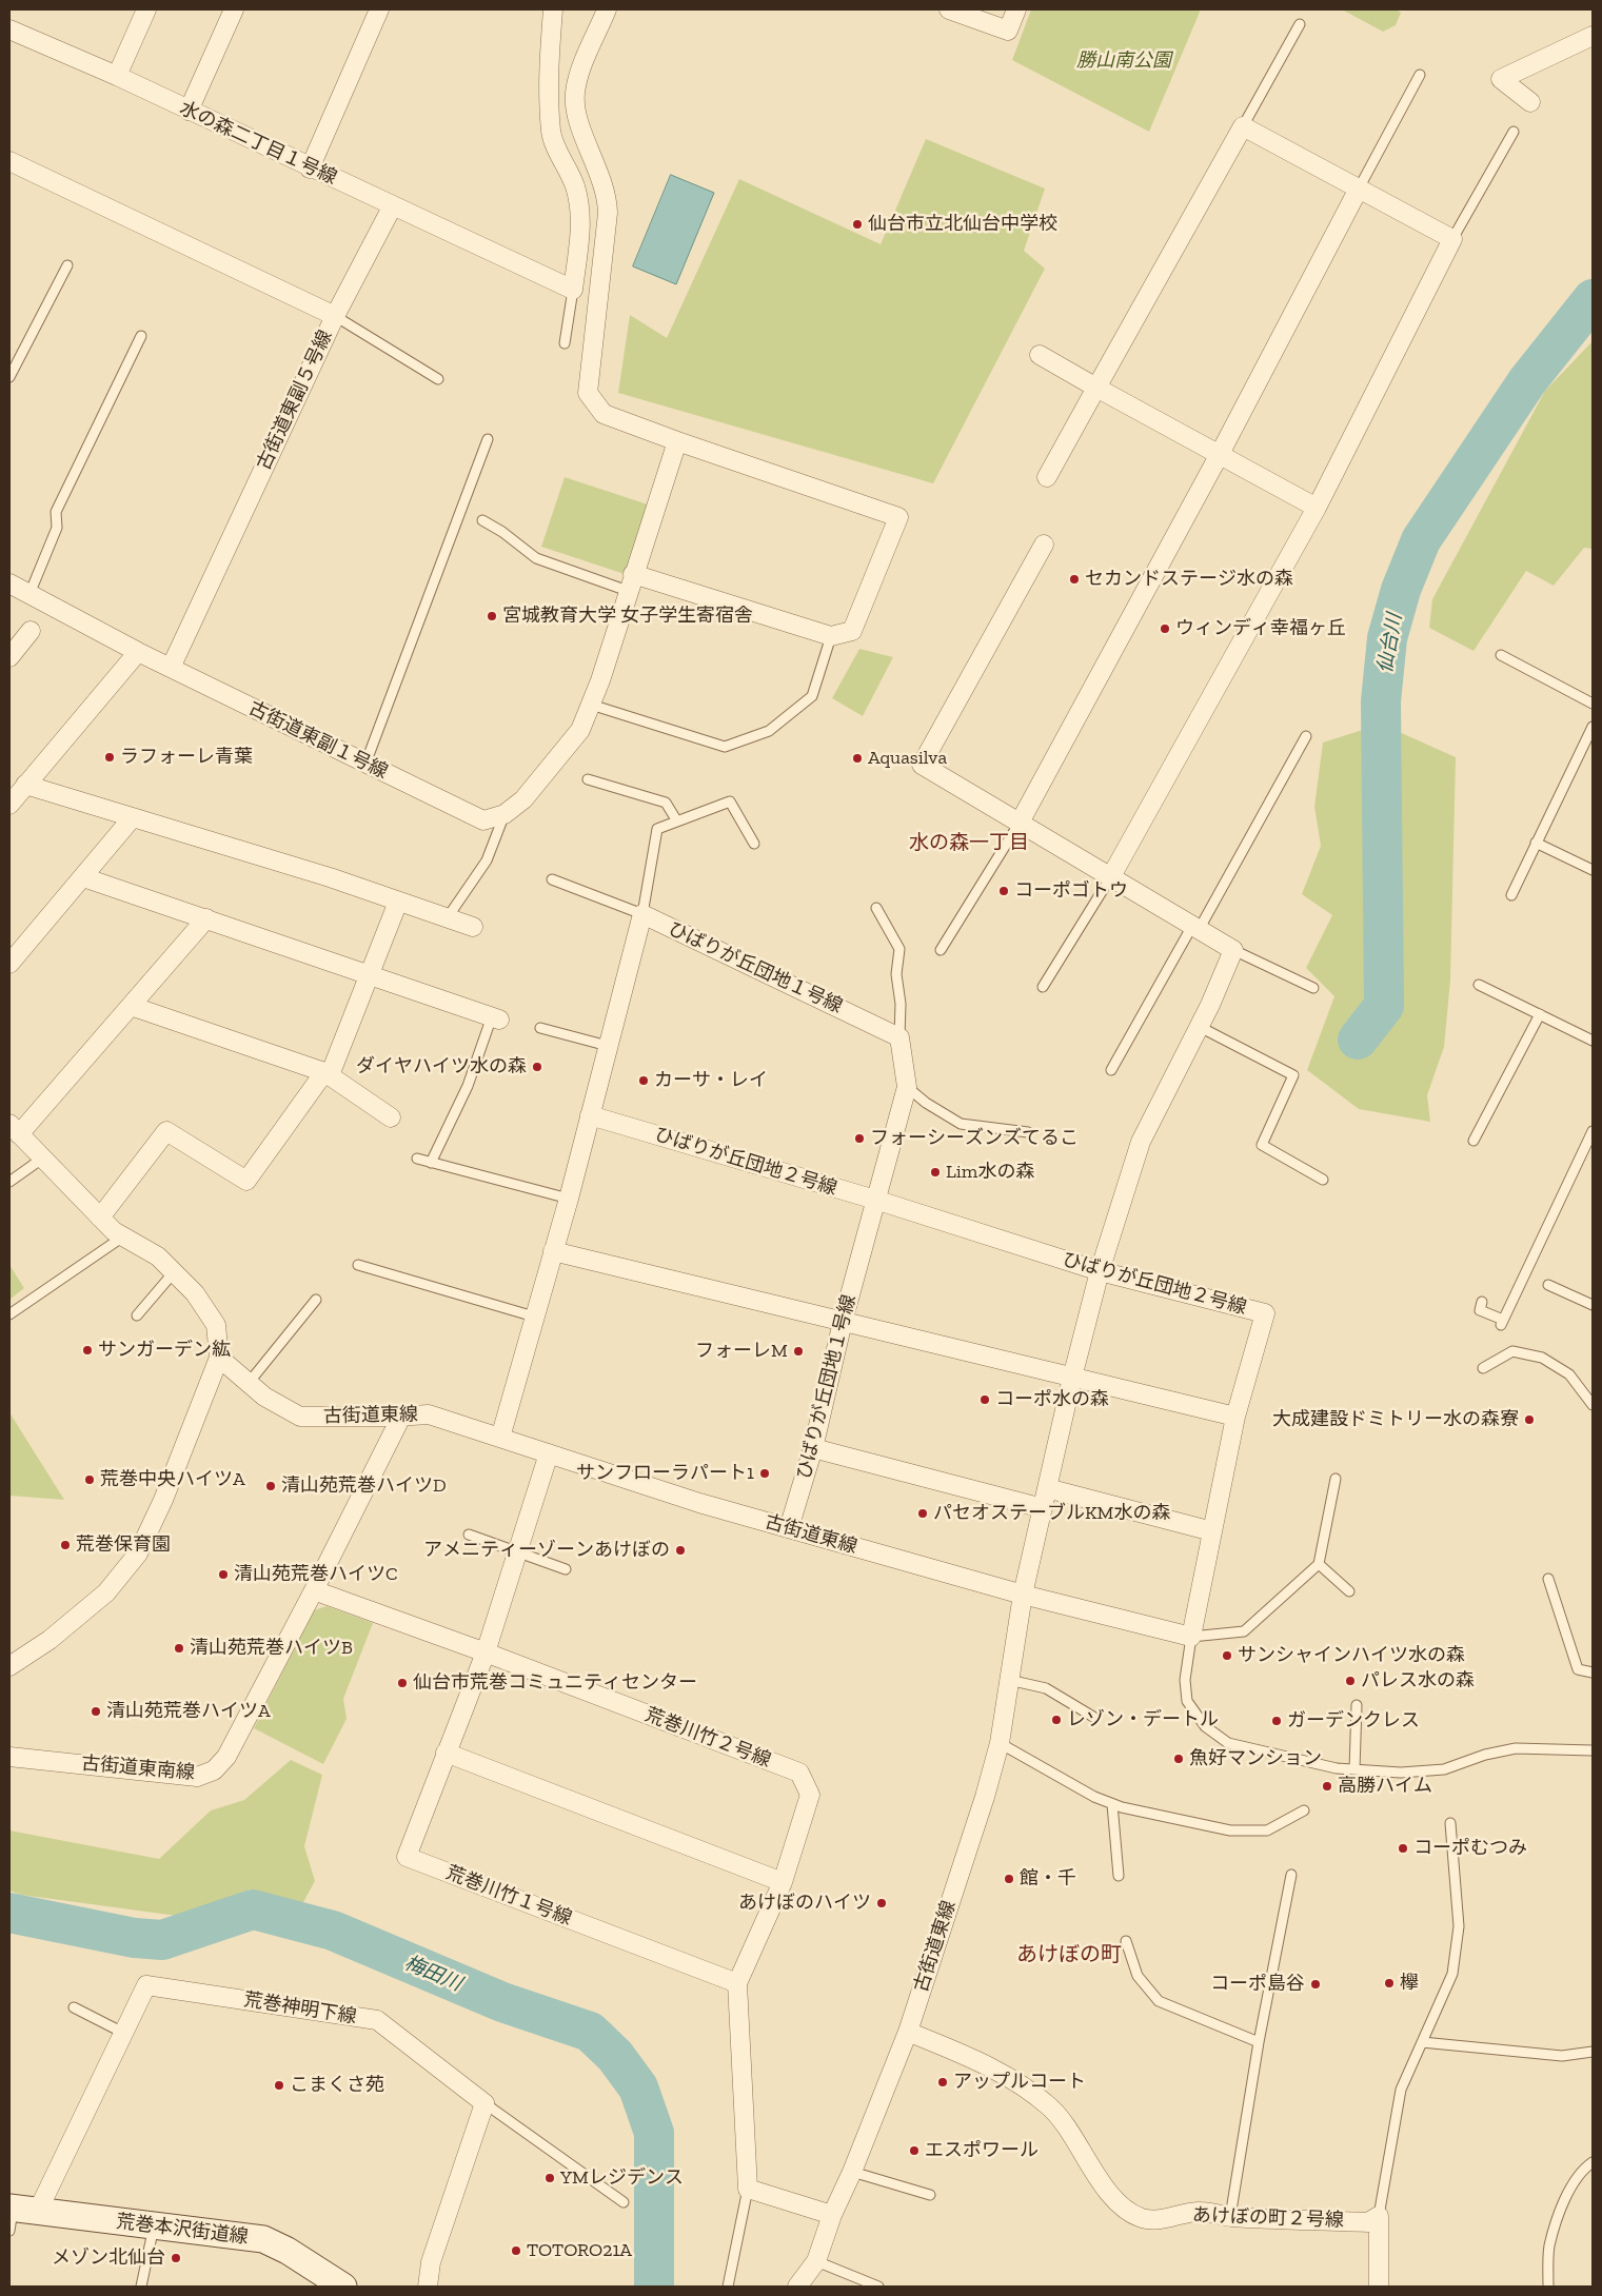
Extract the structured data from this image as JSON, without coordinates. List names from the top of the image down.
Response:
{
  "streets": {
    "street": [
      "水の森二丁目１号線",
      "古街道東副５号線",
      "古街道東副１号線",
      "ひばりが丘団地１号線",
      "ひばりが丘団地２号線",
      "古街道東線",
      "荒巻川竹２号線",
      "古街道東南線",
      "荒巻川竹１号線",
      "荒巻神明下線",
      "あけぼの町２号線",
      "荒巻本沢街道線"
    ]
  },
  "crossings": [
    ["古街道東副５号線", "古街道東副１号線"],
    ["ひばりが丘団地１号線", "ひばりが丘団地２号線"],
    ["ひばりが丘団地１号線", "古街道東線"],
    ["古街道東線", "古街道東南線"],
    ["古街道東線", "荒巻川竹１号線"],
    ["古街道東線", "あけぼの町２号線"],
    ["荒巻川竹２号線", "古街道東南線"],
    ["荒巻川竹２号線", "荒巻川竹１号線"],
    ["荒巻神明下線", "荒巻本沢街道線"]
  ],
  "districts": ["水の森一丁目", "あけぼの町"],
  "water": ["仙台川", "梅田川"],
  "parks": ["勝山南公園"],
  "places": [
    "仙台市立北仙台中学校",
    "セカンドステージ水の森",
    "宮城教育大学 女子学生寄宿舎",
    "ウィンディ幸福ヶ丘",
    "ラフォーレ青葉",
    "Aquasilva",
    "コーポゴトウ",
    "ダイヤハイツ水の森",
    "カーサ・レイ",
    "フォーシーズンズてるこ",
    "Lim水の森",
    "サンガーデン紘",
    "フォーレM",
    "コーポ水の森",
    "大成建設ドミトリー水の森寮",
    "サンフローラパート1",
    "荒巻中央ハイツA",
    "清山苑荒巻ハイツD",
    "パセオステーブルKM水の森",
    "荒巻保育園",
    "アメニティーゾーンあけぼの",
    "清山苑荒巻ハイツC",
    "清山苑荒巻ハイツB",
    "サンシャインハイツ水の森",
    "パレス水の森",
    "仙台市荒巻コミュニティセンター",
    "清山苑荒巻ハイツA",
    "レゾン・デートル",
    "ガーデンクレス",
    "魚好マンション",
    "高勝ハイム",
    "コーポむつみ",
    "館・千",
    "あけぼのハイツ",
    "欅",
    "コーポ島谷",
    "アップルコート",
    "こまくさ苑",
    "エスポワール",
    "YMレジデンス",
    "TOTORO21A",
    "メゾン北仙台"
  ]
}
